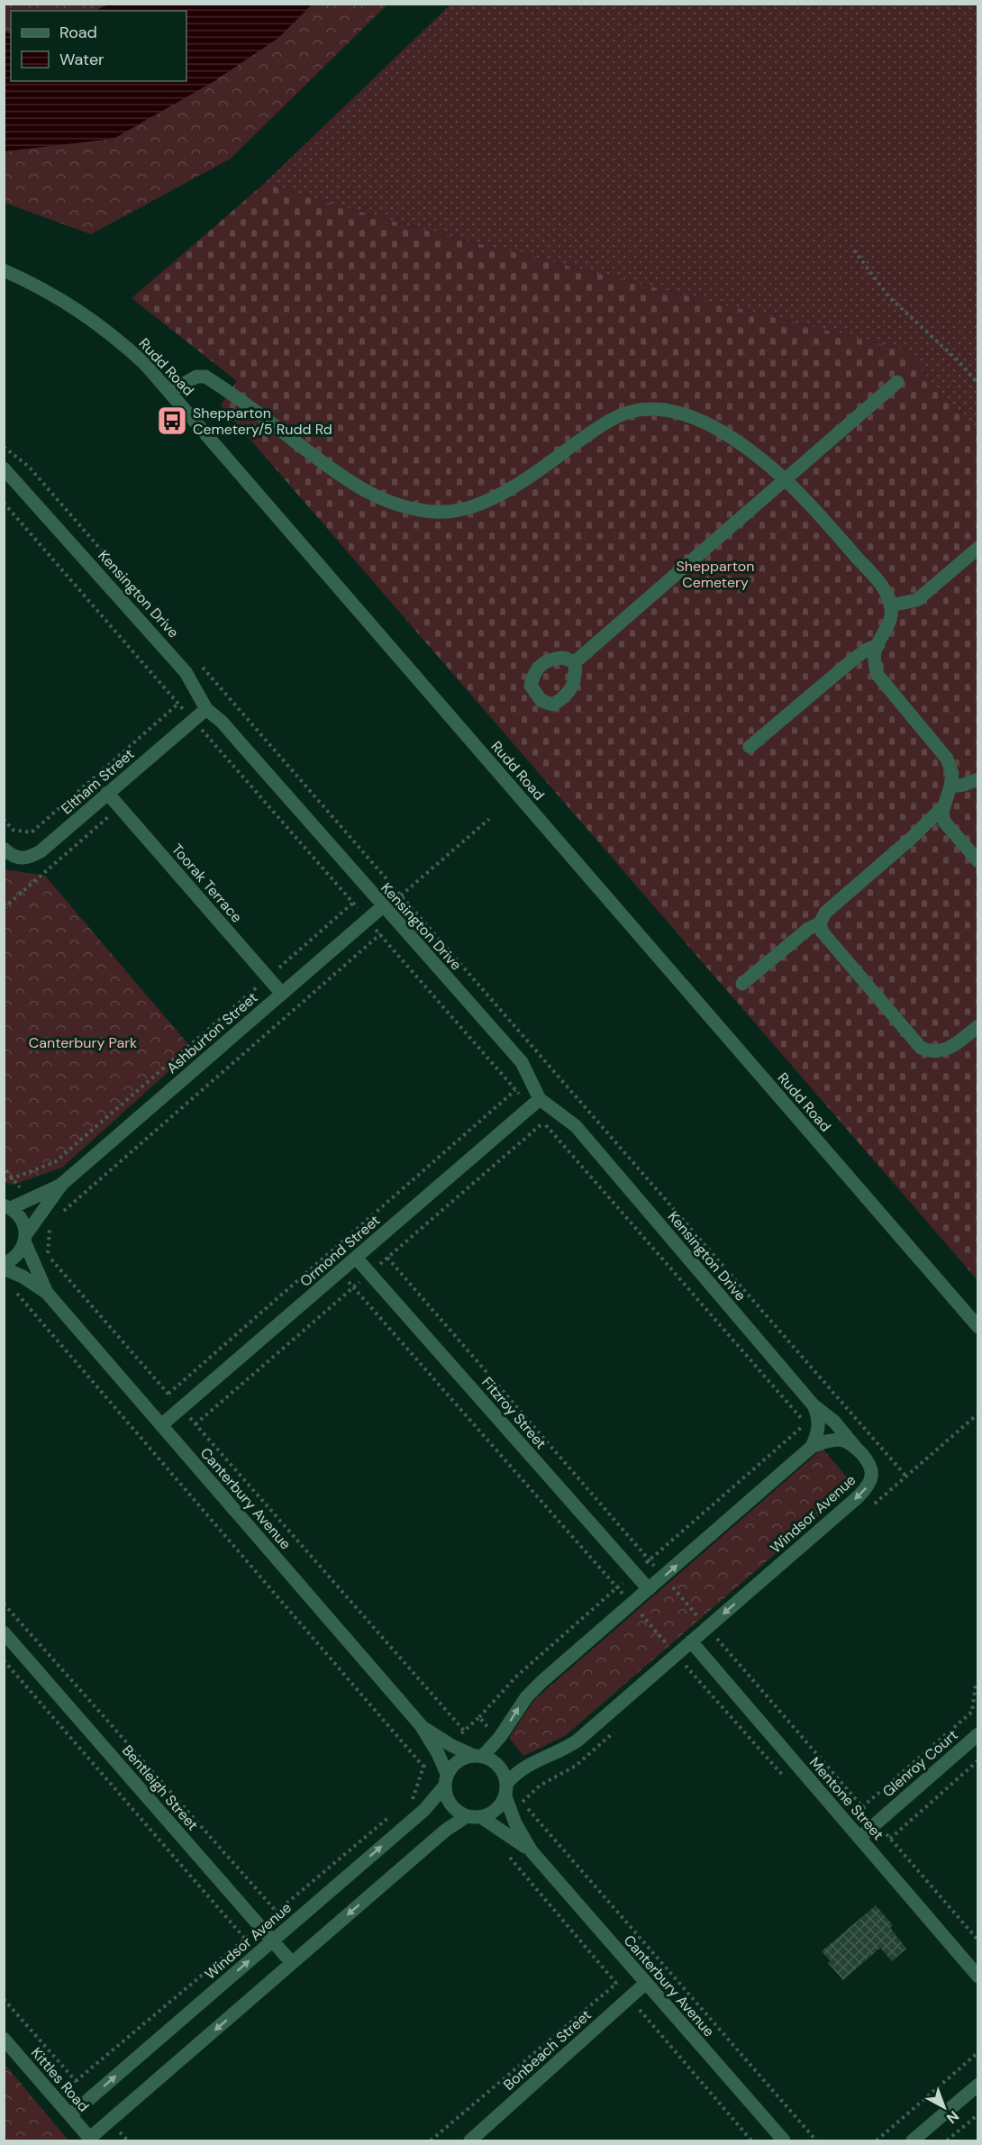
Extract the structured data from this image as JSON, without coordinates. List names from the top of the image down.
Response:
{
  "streets": {
    "street": [
      "Rudd Road",
      "Kensington Drive",
      "Eltham Street",
      "Toorak Terrace",
      "Ashburton Street",
      "Ormond Street",
      "Fitzroy Street",
      "Canterbury Avenue",
      "Windsor Avenue",
      "Glenroy Court",
      "Bentleigh Street",
      "Mentone Street",
      "Bonbeach Street",
      "Kittles Road"
    ]
  },
  "crossings": [
    ["Kensington Drive", "Eltham Street"],
    ["Kensington Drive", "Ashburton Street"],
    ["Kensington Drive", "Ormond Street"],
    ["Kensington Drive", "Windsor Avenue"],
    ["Eltham Street", "Toorak Terrace"],
    ["Toorak Terrace", "Ashburton Street"],
    ["Ashburton Street", "Canterbury Avenue"],
    ["Ormond Street", "Fitzroy Street"],
    ["Ormond Street", "Canterbury Avenue"],
    ["Canterbury Avenue", "Windsor Avenue"],
    ["Canterbury Avenue", "Bonbeach Street"],
    ["Windsor Avenue", "Bentleigh Street"],
    ["Windsor Avenue", "Mentone Street"],
    ["Windsor Avenue", "Kittles Road"],
    ["Glenroy Court", "Mentone Street"]
  ],
  "parks": ["Shepparton Cemetery", "Canterbury Park"],
  "places": {
    "bus stop": ["Shepparton Cemetery/5 Rudd Rd"]
  },
  "legend": ["Road", "Water"],
  "north": "bottom right"
}
